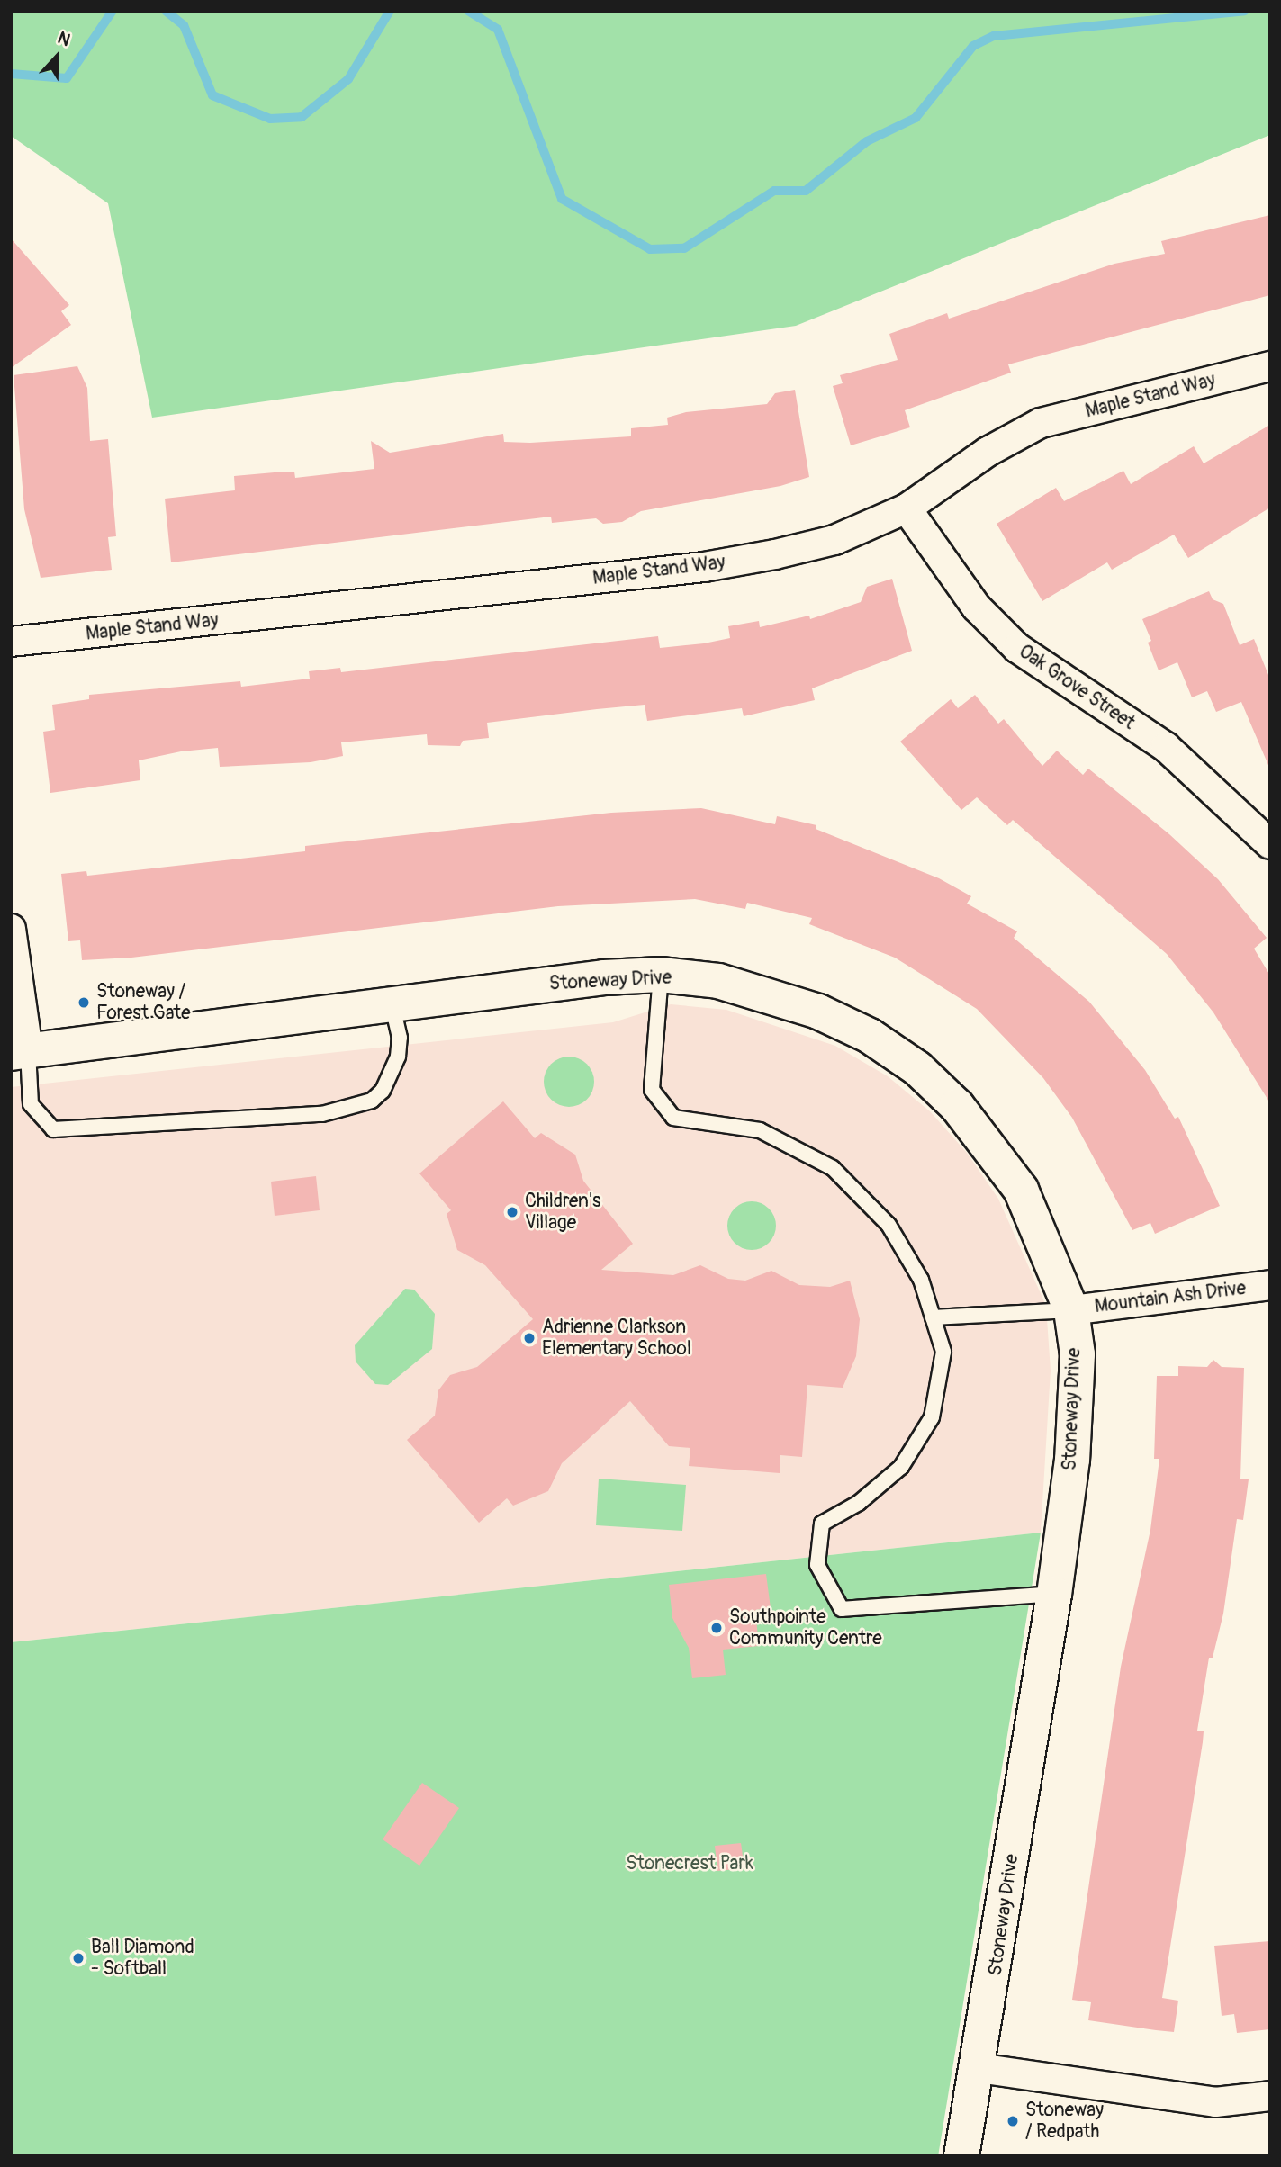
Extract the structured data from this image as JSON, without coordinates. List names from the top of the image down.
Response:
{
  "streets": {
    "street": [
      "Maple Stand Way",
      "Oak Grove Street",
      "Stoneway Drive",
      "Mountain Ash Drive"
    ]
  },
  "crossings": [
    ["Maple Stand Way", "Oak Grove Street"],
    ["Stoneway Drive", "Mountain Ash Drive"]
  ],
  "parks": ["Stonecrest Park"],
  "places": [
    "Stoneway / Forest Gate",
    "Children's Village",
    "Adrienne Clarkson Elementary School",
    "Southpointe Community Centre",
    "Ball Diamond - Softball",
    "Stoneway / Redpath"
  ],
  "north": "top"
}
